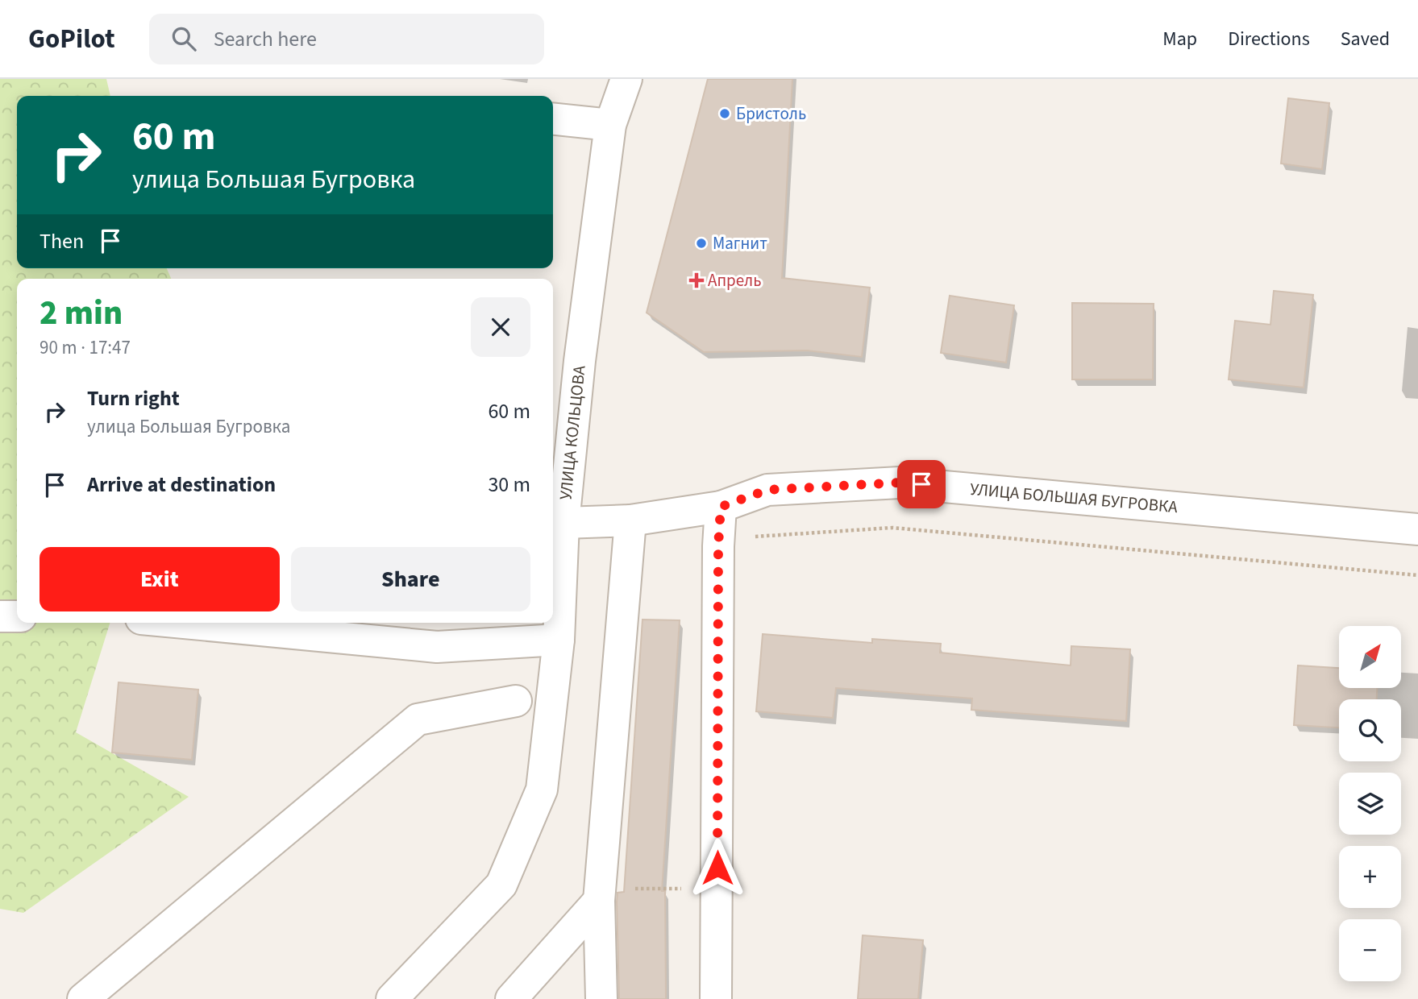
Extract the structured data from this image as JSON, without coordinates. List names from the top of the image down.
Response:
{
  "streets": {
    "street": ["УЛИЦА КОЛЬЦОВА", "УЛИЦА БОЛЬШАЯ БУГРОВКА"]
  },
  "crossings": [
    ["УЛИЦА КОЛЬЦОВА", "УЛИЦА БОЛЬШАЯ БУГРОВКА"]
  ],
  "places": {
    "other": ["Бристоль", "Магнит"],
    "health": ["Апрель"]
  },
  "north": "top right",
  "page": {
    "header": "GoPilot",
    "search": "Search here",
    "nav": ["Map", "Directions", "Saved"],
    "turn": ["60 m", "улица Большая Бугровка"],
    "then": "Then",
    "heading": ["2 min", "90 m · 17:47"],
    "list": [
      {
        "name": "Turn right",
        "note": "улица Большая Бугровка",
        "value": "60 m"
      },
      {
        "name": "Arrive at destination",
        "value": "30 m"
      }
    ],
    "buttons": ["Exit", "Share"],
    "map_buttons": ["+", "−"]
  }
}
